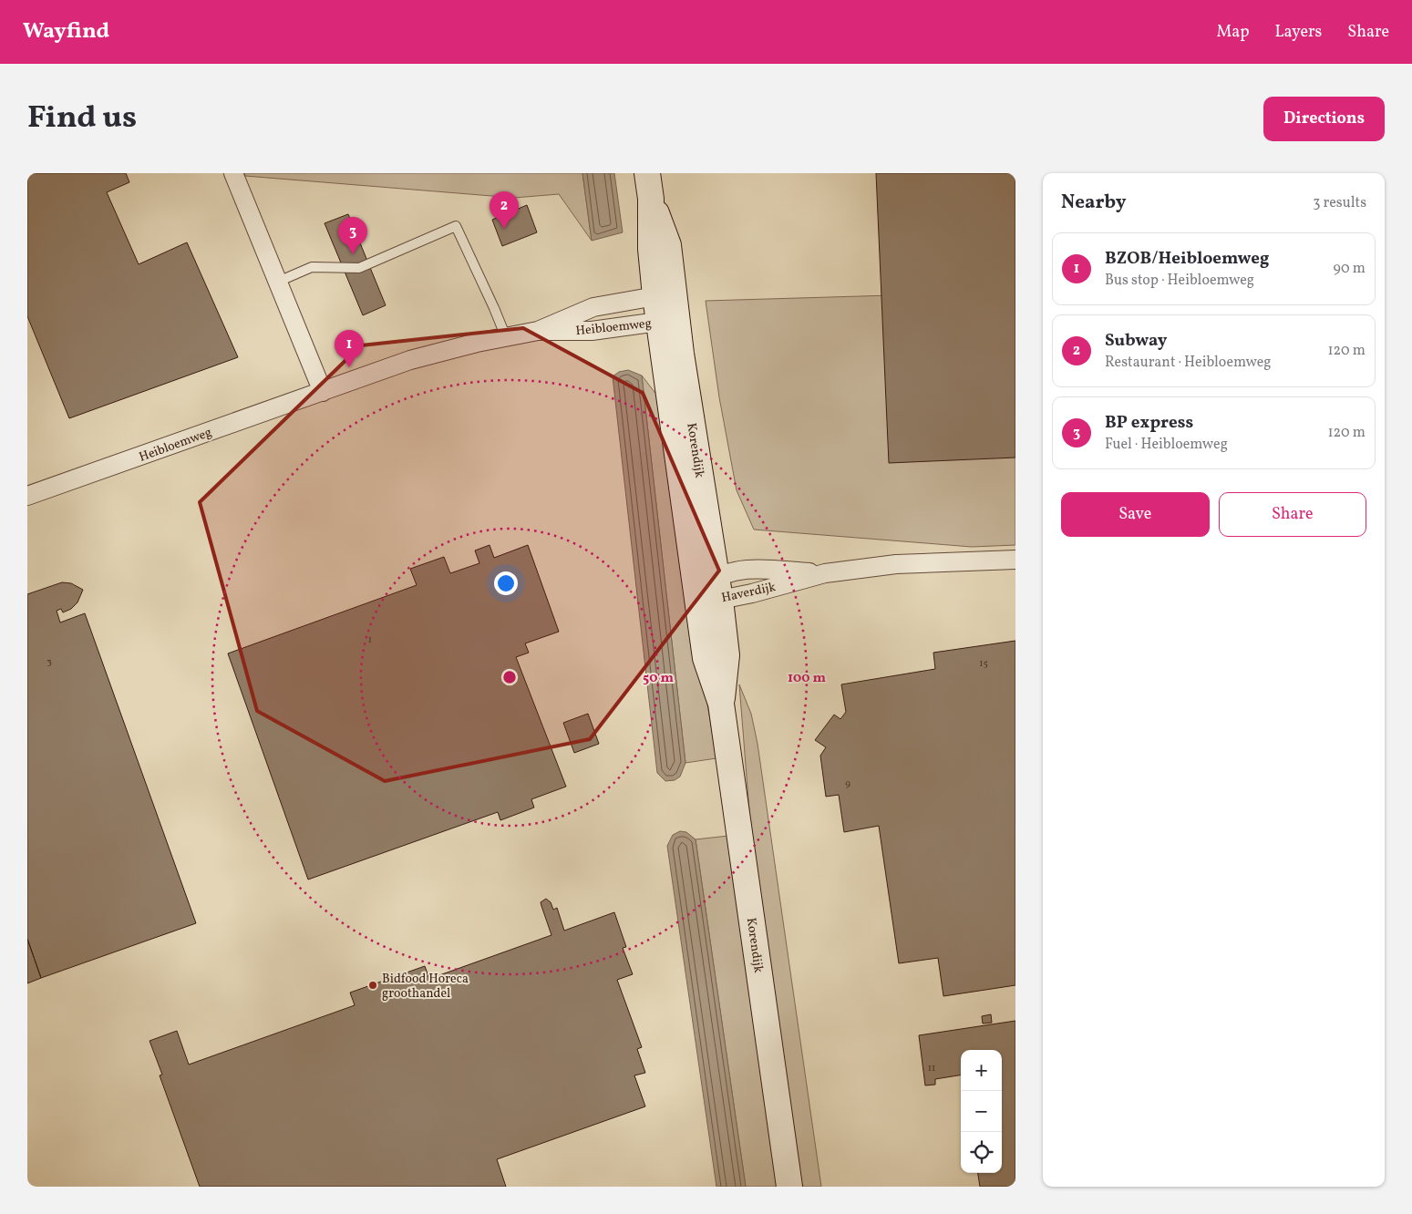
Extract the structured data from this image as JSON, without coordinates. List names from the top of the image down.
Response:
{
  "streets": {
    "street": ["Heibloemweg", "Korendijk", "Haverdijk"]
  },
  "crossings": [
    ["Heibloemweg", "Korendijk"],
    ["Korendijk", "Haverdijk"]
  ],
  "places": ["Bidfood Horeca groothandel"],
  "house_numbers": [
    "1",
    "3",
    "15",
    "9",
    "11"
  ],
  "page": {
    "header": "Wayfind",
    "nav": ["Map", "Layers", "Share"],
    "title": "Find us",
    "buttons": [
      "Directions",
      ["Save", "Share"]
    ],
    "heading": ["Nearby", "3 results"],
    "pins": ["2", "3", "1"],
    "list": [
      {
        "mark": "1",
        "name": "BZOB/Heibloemweg",
        "note": "Bus stop · Heibloemweg",
        "value": "90 m"
      },
      {
        "mark": "2",
        "name": "Subway",
        "note": "Restaurant · Heibloemweg",
        "value": "120 m"
      },
      {
        "mark": "3",
        "name": "BP express",
        "note": "Fuel · Heibloemweg",
        "value": "120 m"
      }
    ],
    "map_buttons": ["+", "−"]
  },
  "rings": ["50 m", "100 m"]
}
